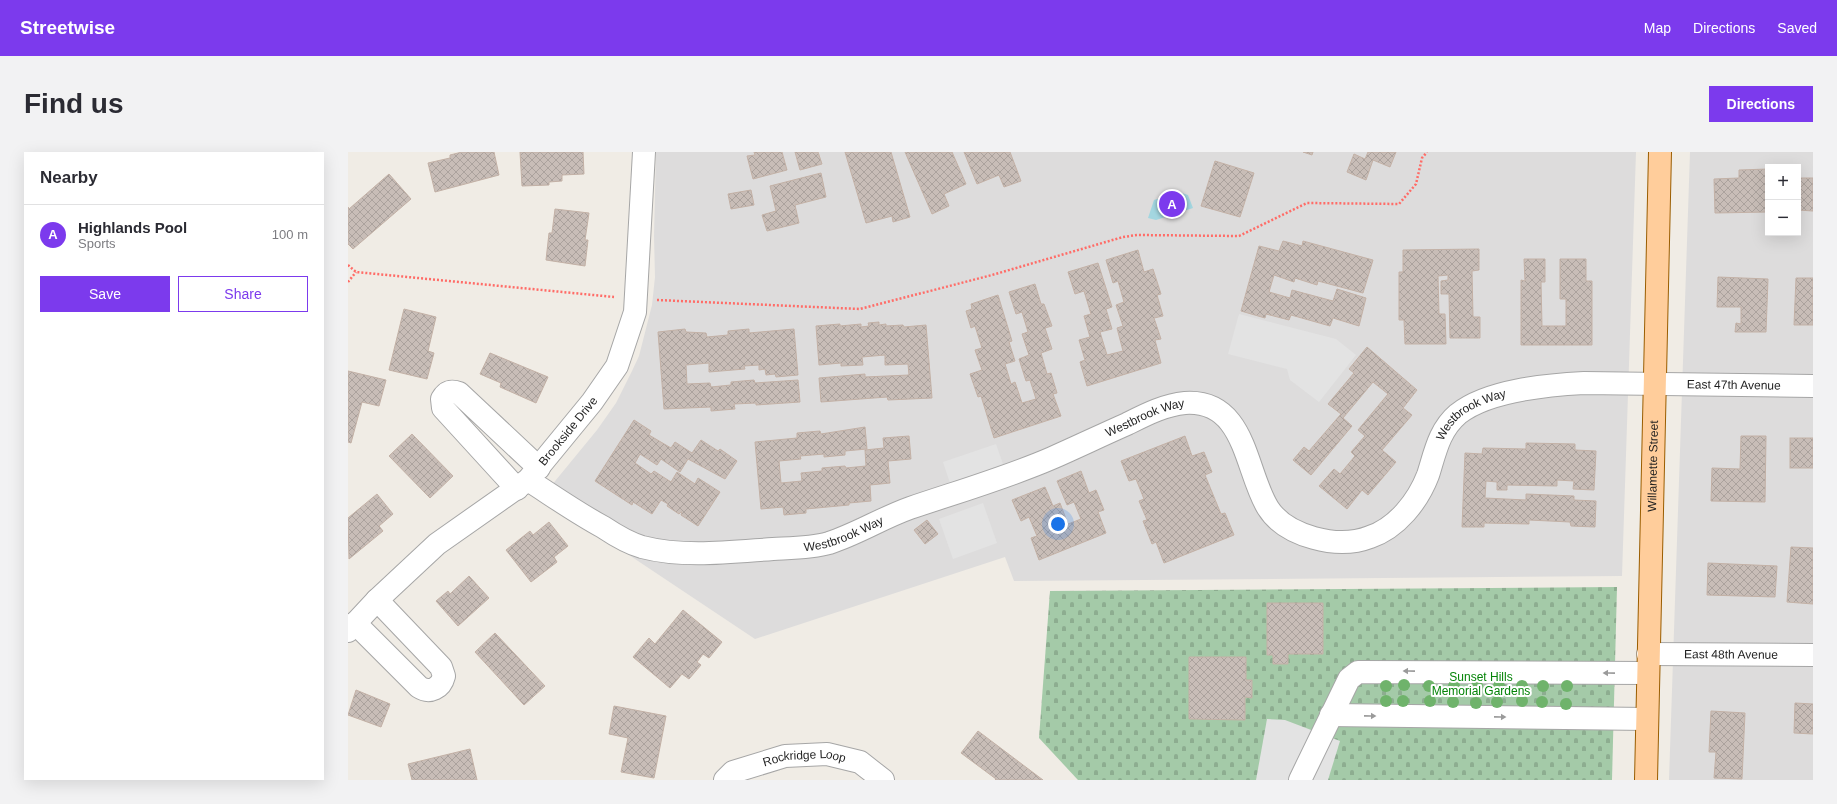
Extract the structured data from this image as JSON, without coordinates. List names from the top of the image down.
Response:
{
  "streets": {
    "main road": ["Willamette Street"],
    "street": [
      "East 47th Avenue",
      "Westbrook Way",
      "Brookside Drive",
      "East 48th Avenue",
      "Rockridge Loop"
    ]
  },
  "crossings": [
    ["East 47th Avenue", "Westbrook Way"],
    ["East 47th Avenue", "Willamette Street"],
    ["Westbrook Way", "Brookside Drive"],
    ["Westbrook Way", "Willamette Street"],
    ["Willamette Street", "East 48th Avenue"]
  ],
  "parks": ["Sunset Hills Memorial Gardens"],
  "page": {
    "header": "Streetwise",
    "nav": ["Map", "Directions", "Saved"],
    "buttons": [
      "Directions",
      ["Save", "Share"]
    ],
    "title": "Find us",
    "heading": "Nearby",
    "map_buttons": ["+", "−"],
    "pins": "A",
    "list": [
      {
        "mark": "A",
        "name": "Highlands Pool",
        "note": "Sports",
        "value": "100 m"
      }
    ]
  }
}
